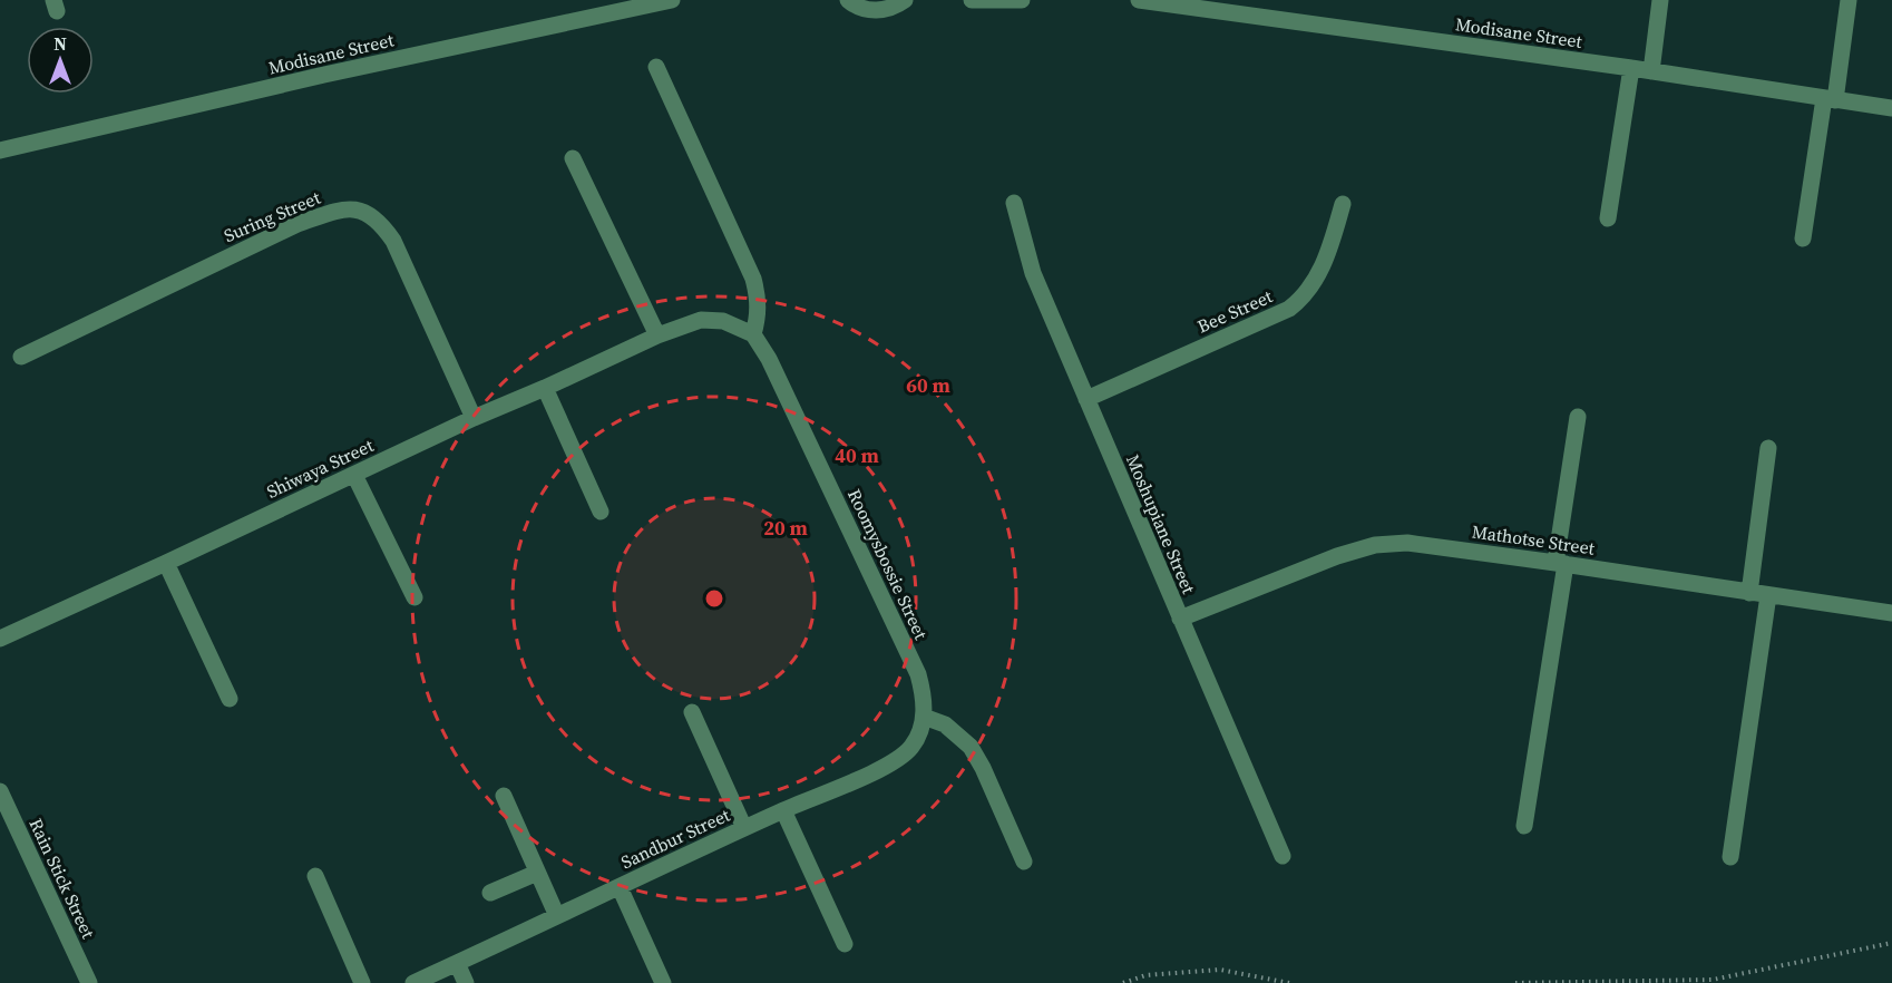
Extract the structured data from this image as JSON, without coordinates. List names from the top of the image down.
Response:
{
  "streets": {
    "street": [
      "Modisane Street",
      "Suring Street",
      "Bee Street",
      "Shiwaya Street",
      "Moshupiane Street",
      "Mathotse Street",
      "Roomysbossie Street",
      "Sandbur Street",
      "Rain Stick Street"
    ]
  },
  "crossings": [
    ["Suring Street", "Shiwaya Street"],
    ["Bee Street", "Moshupiane Street"],
    ["Shiwaya Street", "Roomysbossie Street"],
    ["Moshupiane Street", "Mathotse Street"],
    ["Roomysbossie Street", "Sandbur Street"]
  ],
  "north": "top",
  "rings": ["60 m", "40 m", "20 m"]
}
